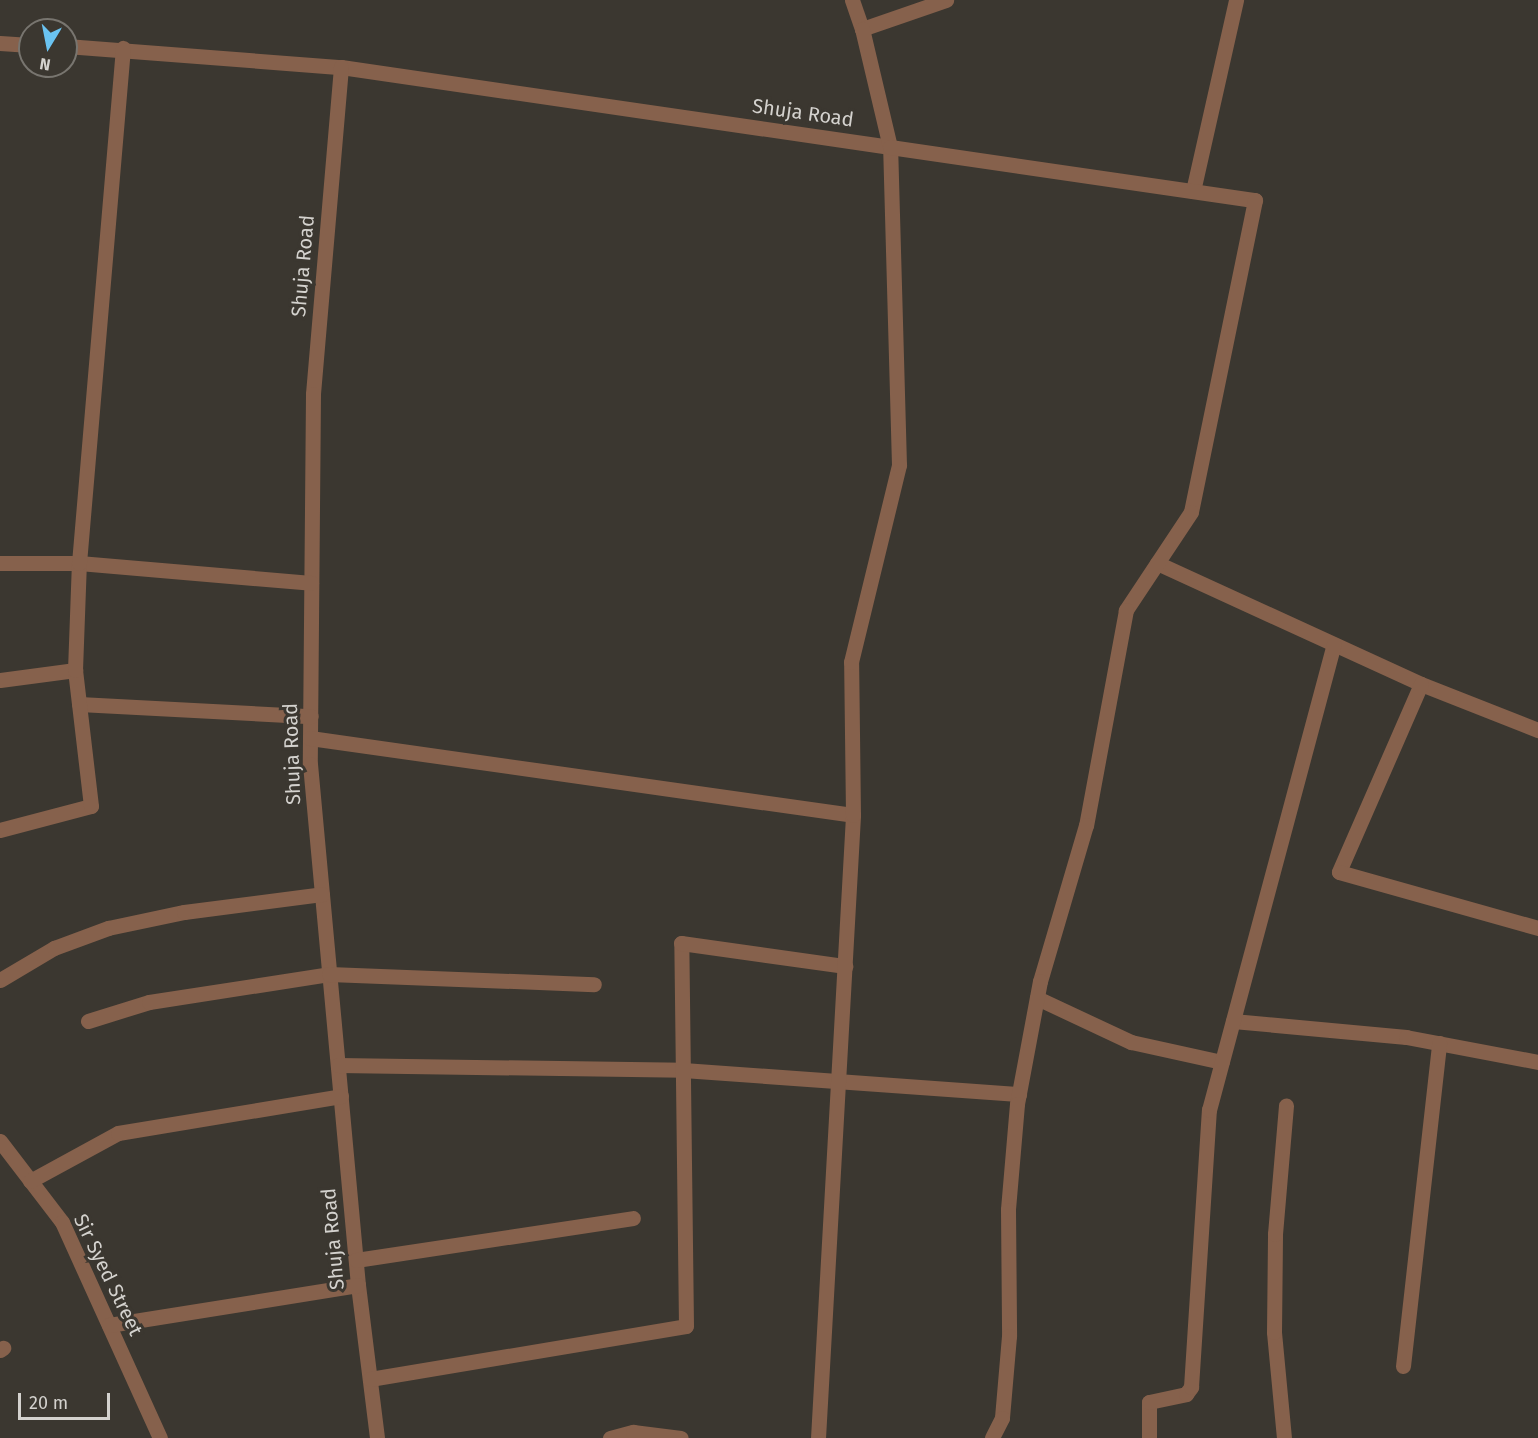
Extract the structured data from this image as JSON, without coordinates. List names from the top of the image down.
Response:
{
  "streets": {
    "street": ["Shuja Road", "Sir Syed Street"]
  },
  "scale_bar": "20 m",
  "north": "bottom"
}
